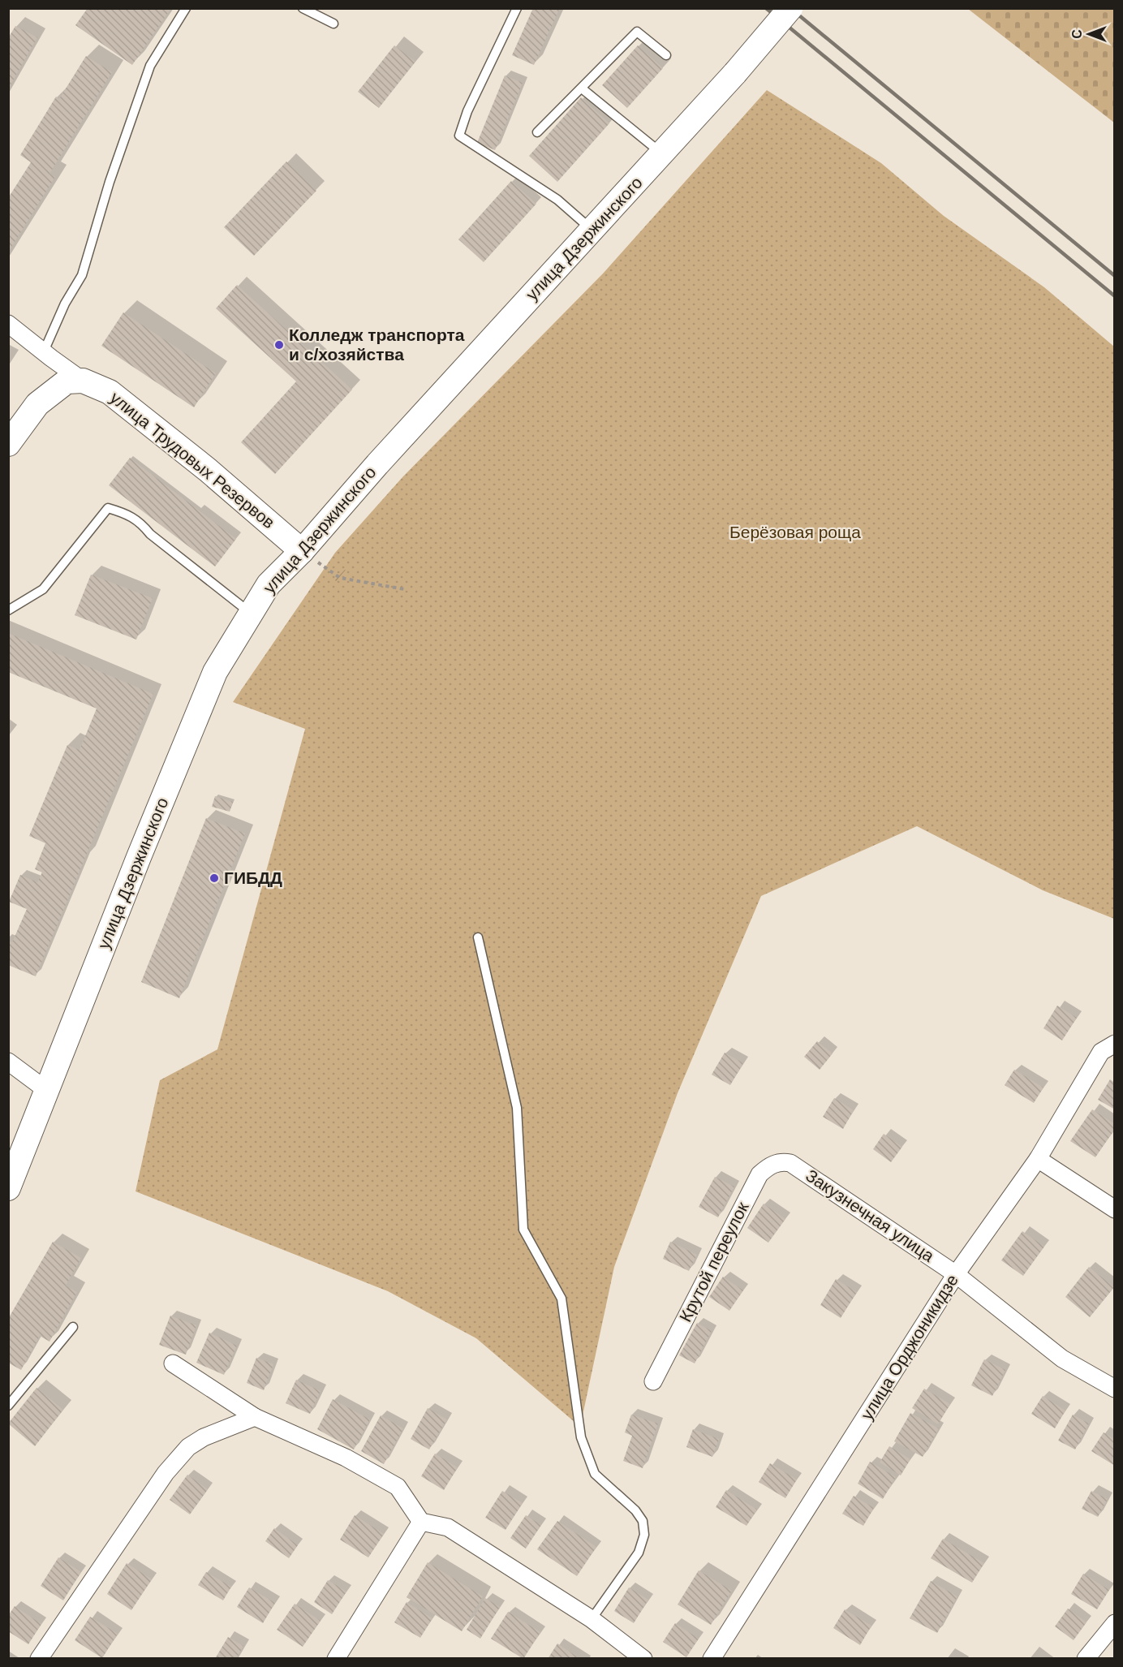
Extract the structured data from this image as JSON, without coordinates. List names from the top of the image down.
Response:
{
  "streets": {
    "main road": ["улица Дзержинского", "улица Трудовых Резервов"],
    "street": ["Закузнечная улица", "Крутой переулок", "улица Орджоникидзе"]
  },
  "crossings": [
    ["улица Дзержинского", "улица Трудовых Резервов"],
    ["Закузнечная улица", "Крутой переулок"],
    ["Закузнечная улица", "улица Орджоникидзе"]
  ],
  "parks": ["Берёзовая роща"],
  "places": ["Колледж транспорта и с/хозяйства", "ГИБДД"],
  "north": "left"
}
